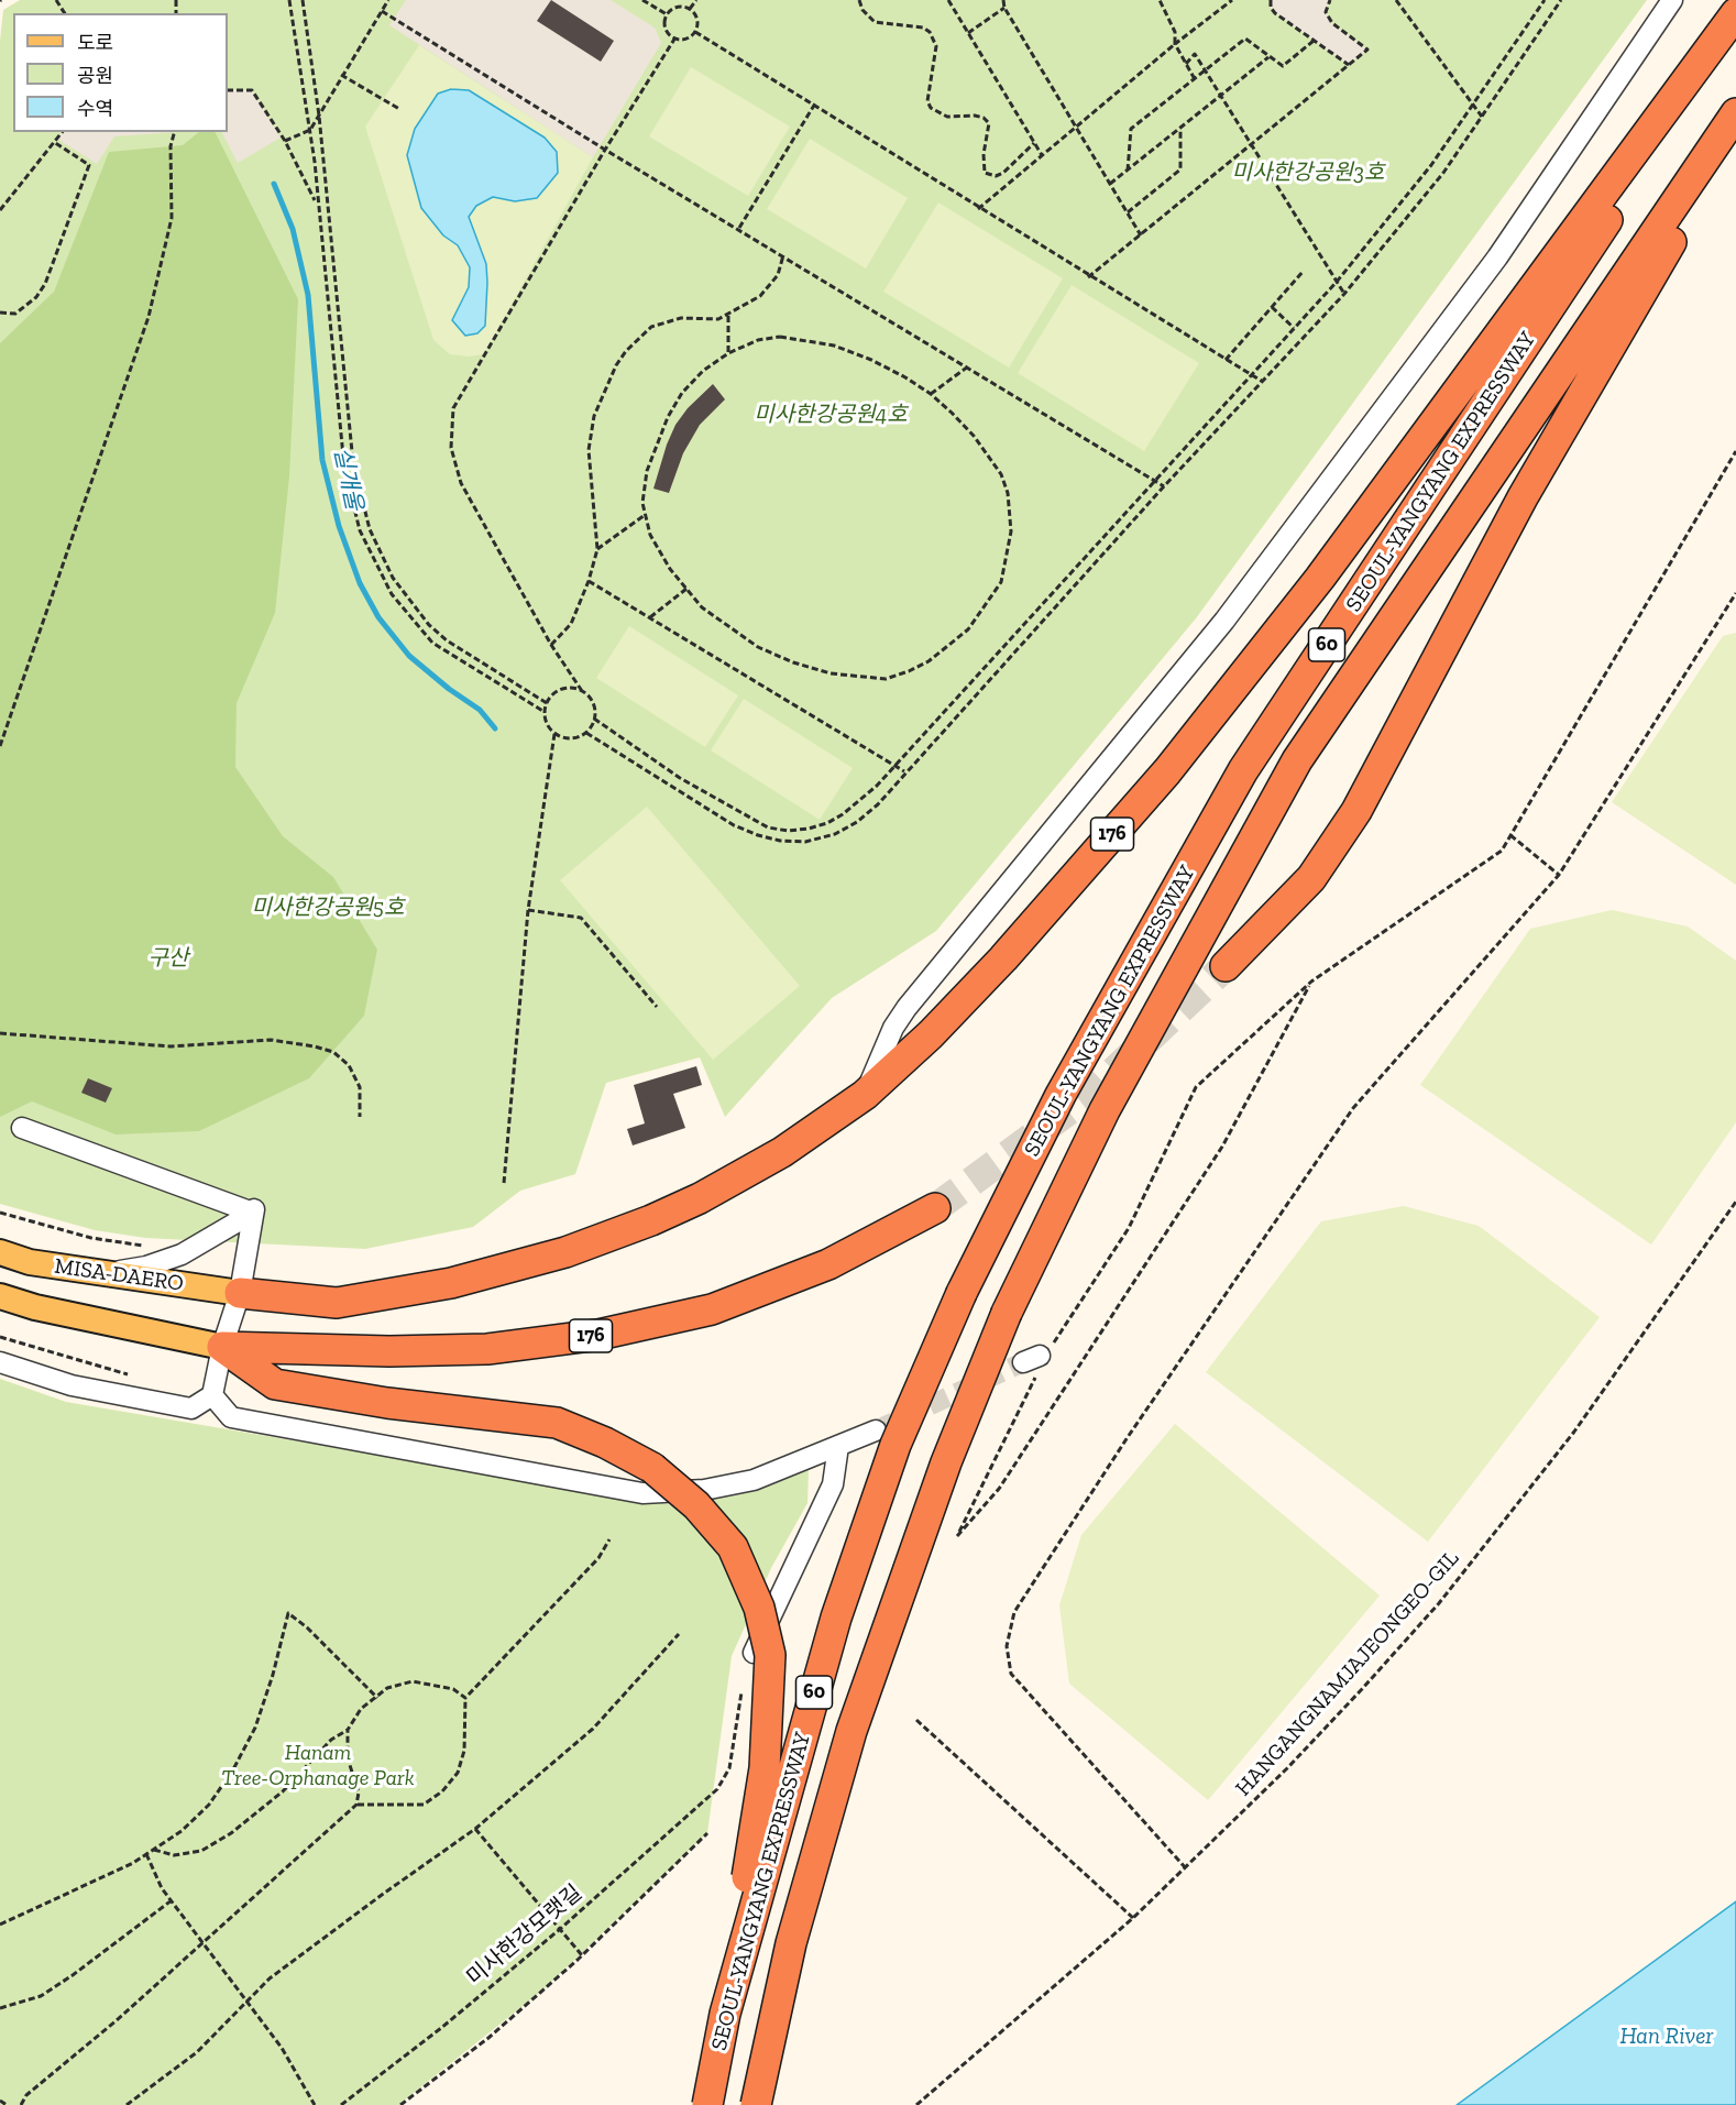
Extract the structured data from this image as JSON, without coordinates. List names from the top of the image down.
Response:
{
  "streets": {
    "highway": ["SEOUL-YANGYANG EXPRESSWAY", "60", "176"],
    "main road": ["MISA-DAERO"],
    "path": ["HANGANGNAMJAJEONGEO-GIL", "미사한강모랫길"]
  },
  "crossings": [
    ["176", "MISA-DAERO"]
  ],
  "water": ["실개울", "Han River"],
  "parks": [
    "미사한강공원3호",
    "미사한강공원4호",
    "미사한강공원5호",
    "구산",
    "Hanam Tree-Orphanage Park"
  ],
  "legend": ["도로", "공원", "수역"]
}
